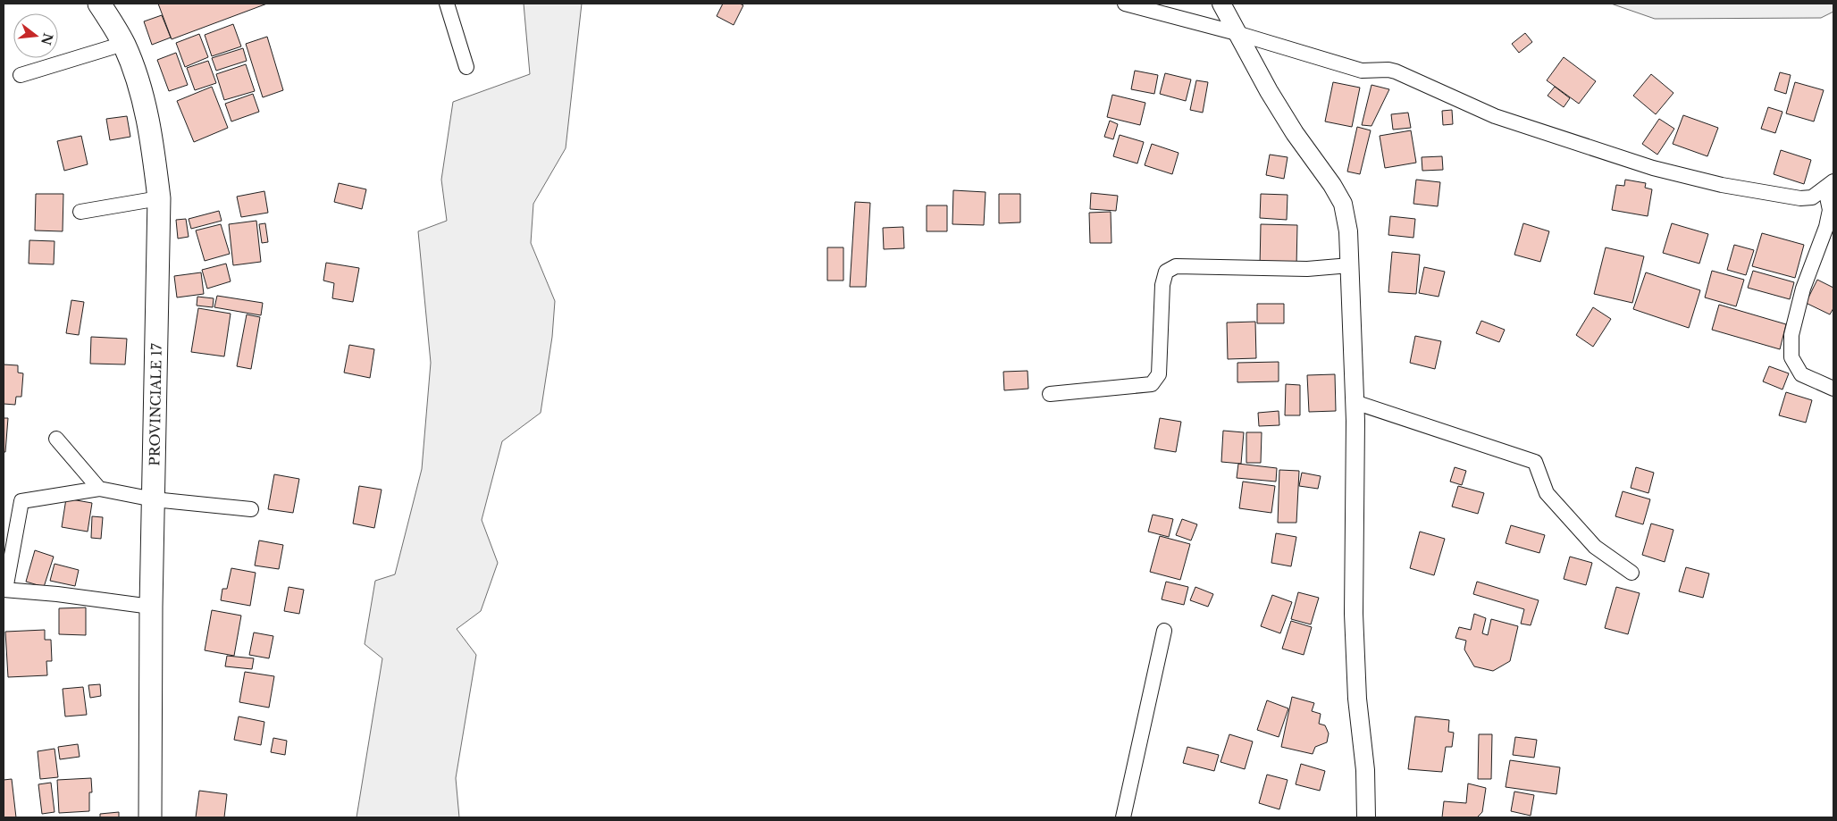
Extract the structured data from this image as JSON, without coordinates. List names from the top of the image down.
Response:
{
  "streets": {
    "main road": ["PROVINCIALE 17"]
  },
  "north": "right"
}
